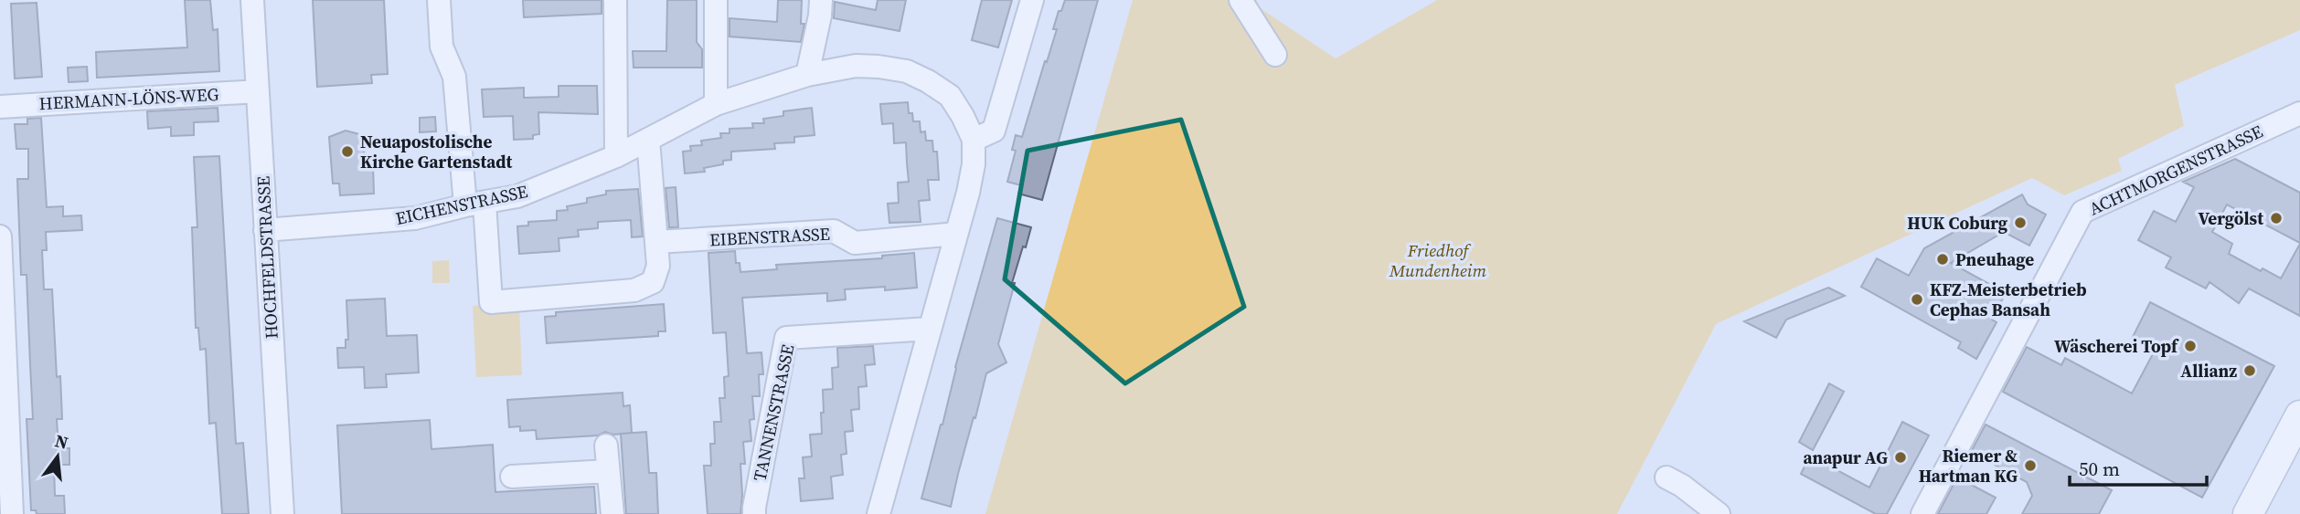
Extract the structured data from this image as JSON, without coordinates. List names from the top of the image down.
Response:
{
  "streets": {
    "street": [
      "HERMANN-LÖNS-WEG",
      "ACHTMORGENSTRASSE",
      "EICHENSTRASSE",
      "EIBENSTRASSE",
      "HOCHFELDSTRASSE",
      "TANNENSTRASSE"
    ]
  },
  "crossings": [
    ["HERMANN-LÖNS-WEG", "HOCHFELDSTRASSE"],
    ["EICHENSTRASSE", "EIBENSTRASSE"],
    ["EICHENSTRASSE", "HOCHFELDSTRASSE"],
    ["EICHENSTRASSE", "TANNENSTRASSE"]
  ],
  "parks": ["Friedhof Mundenheim"],
  "places": [
    "Neuapostolische Kirche Gartenstadt",
    "Vergölst",
    "HUK Coburg",
    "Pneuhage",
    "KFZ-Meisterbetrieb Cephas Bansah",
    "Wäscherei Topf",
    "Allianz",
    "anapur AG",
    "Riemer & Hartman KG"
  ],
  "scale_bar": "50 m",
  "north": "top"
}
